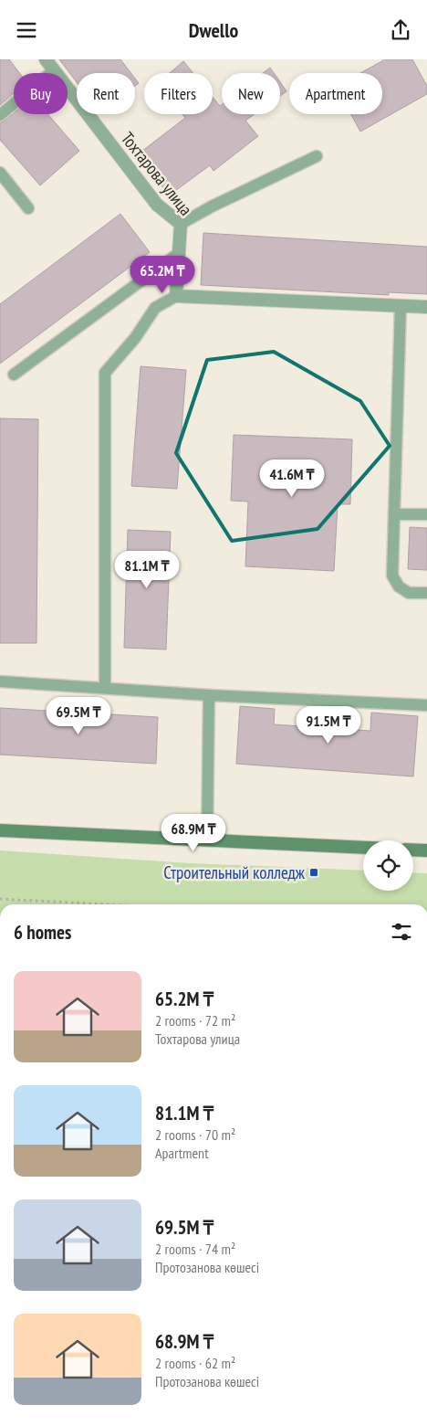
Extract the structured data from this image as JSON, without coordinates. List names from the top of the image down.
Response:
{
  "streets": {
    "street": ["Тохтарова улица"]
  },
  "places": {
    "transit": ["Строительный колледж"]
  },
  "page": {
    "header": "Dwello",
    "chip": [
      "Buy",
      "Rent",
      "Filters",
      "New",
      "Apartment"
    ],
    "price": [
      "65.2M ₸",
      "41.6M ₸",
      "81.1M ₸",
      "69.5M ₸",
      "91.5M ₸",
      "68.9M ₸"
    ],
    "heading": "6 homes",
    "list": [
      {
        "name": "65.2M ₸",
        "note": "2 rooms · 72 m² · Тохтарова улица"
      },
      {
        "name": "81.1M ₸",
        "note": "2 rooms · 70 m² · Apartment"
      },
      {
        "name": "69.5M ₸",
        "note": "2 rooms · 74 m² · Протозанова көшесі"
      },
      {
        "name": "68.9M ₸",
        "note": "2 rooms · 62 m² · Протозанова көшесі"
      }
    ]
  }
}
